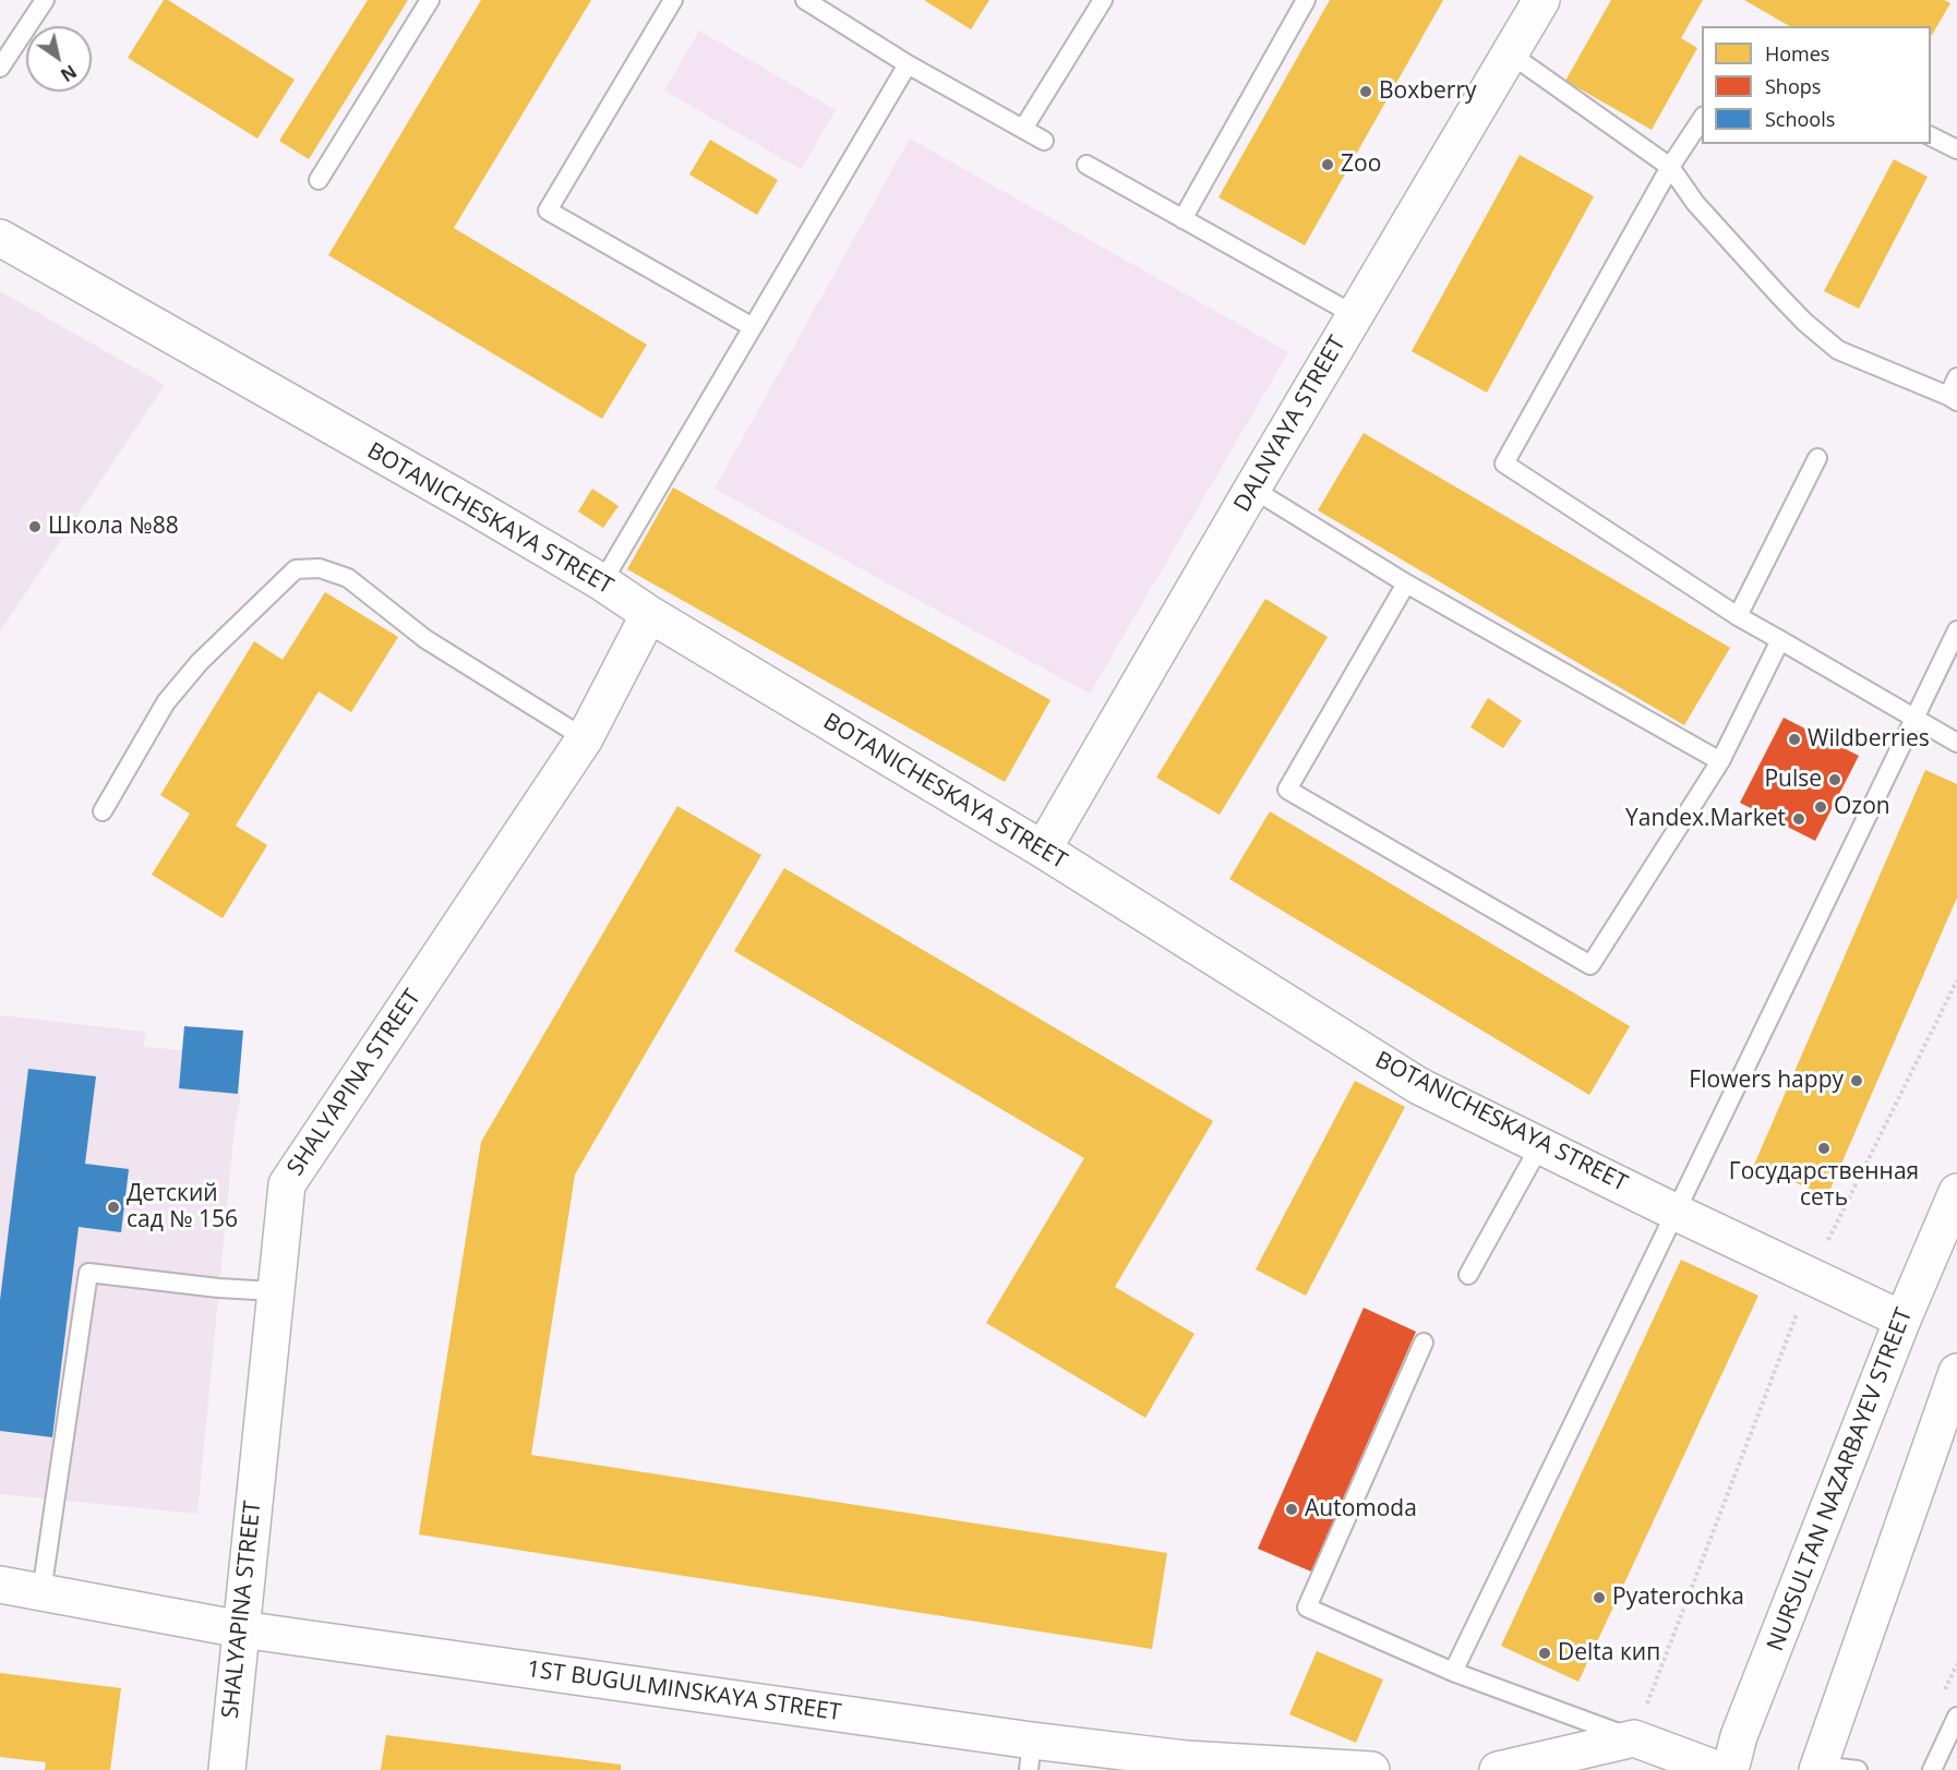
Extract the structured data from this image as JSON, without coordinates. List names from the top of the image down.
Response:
{
  "streets": {
    "street": [
      "DALNYAYA STREET",
      "BOTANICHESKAYA STREET",
      "SHALYAPINA STREET",
      "NURSULTAN NAZARBAYEV STREET",
      "1ST BUGULMINSKAYA STREET"
    ]
  },
  "crossings": [
    ["DALNYAYA STREET", "BOTANICHESKAYA STREET"],
    ["BOTANICHESKAYA STREET", "SHALYAPINA STREET"],
    ["BOTANICHESKAYA STREET", "NURSULTAN NAZARBAYEV STREET"],
    ["SHALYAPINA STREET", "1ST BUGULMINSKAYA STREET"]
  ],
  "places": [
    "Boxberry",
    "Zoo",
    "Школа №88",
    "Wildberries",
    "Pulse",
    "Ozon",
    "Yandex.Market",
    "Flowers happy",
    "Государственная сеть",
    "Детский сад № 156",
    "Automoda",
    "Pyaterochka",
    "Delta кип"
  ],
  "legend": ["Homes", "Shops", "Schools"],
  "north": "bottom right"
}
